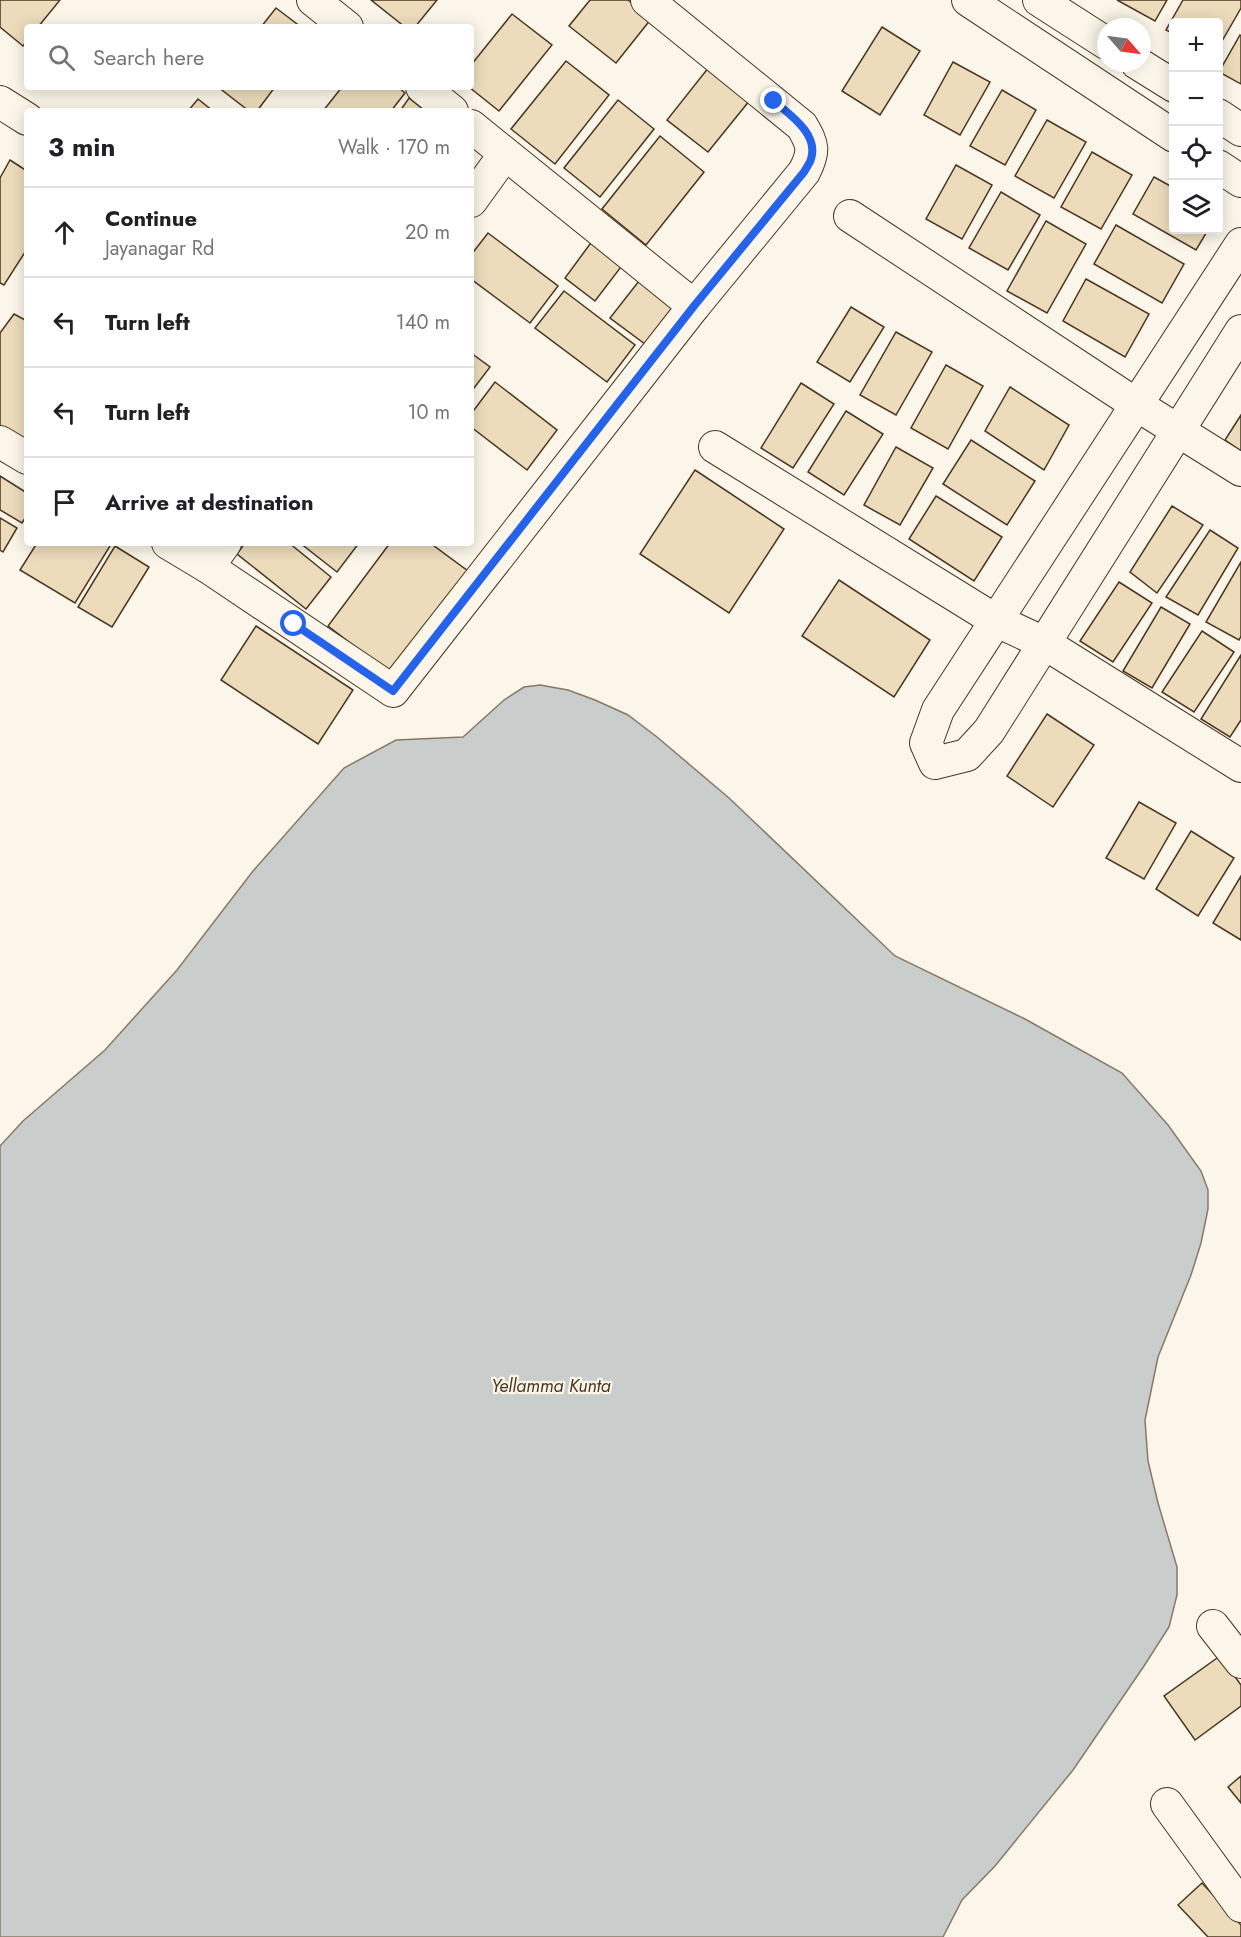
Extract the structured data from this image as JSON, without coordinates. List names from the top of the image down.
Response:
{
  "water": ["Yellamma Kunta"],
  "north": "bottom right",
  "page": {
    "map_buttons": ["+", "−"],
    "search": "Search here",
    "heading": ["3 min", "Walk · 170 m"],
    "list": [
      ["Continue", "Jayanagar Rd", "20 m"],
      ["Turn left", "140 m"],
      ["Turn left", "10 m"],
      "Arrive at destination"
    ]
  }
}
